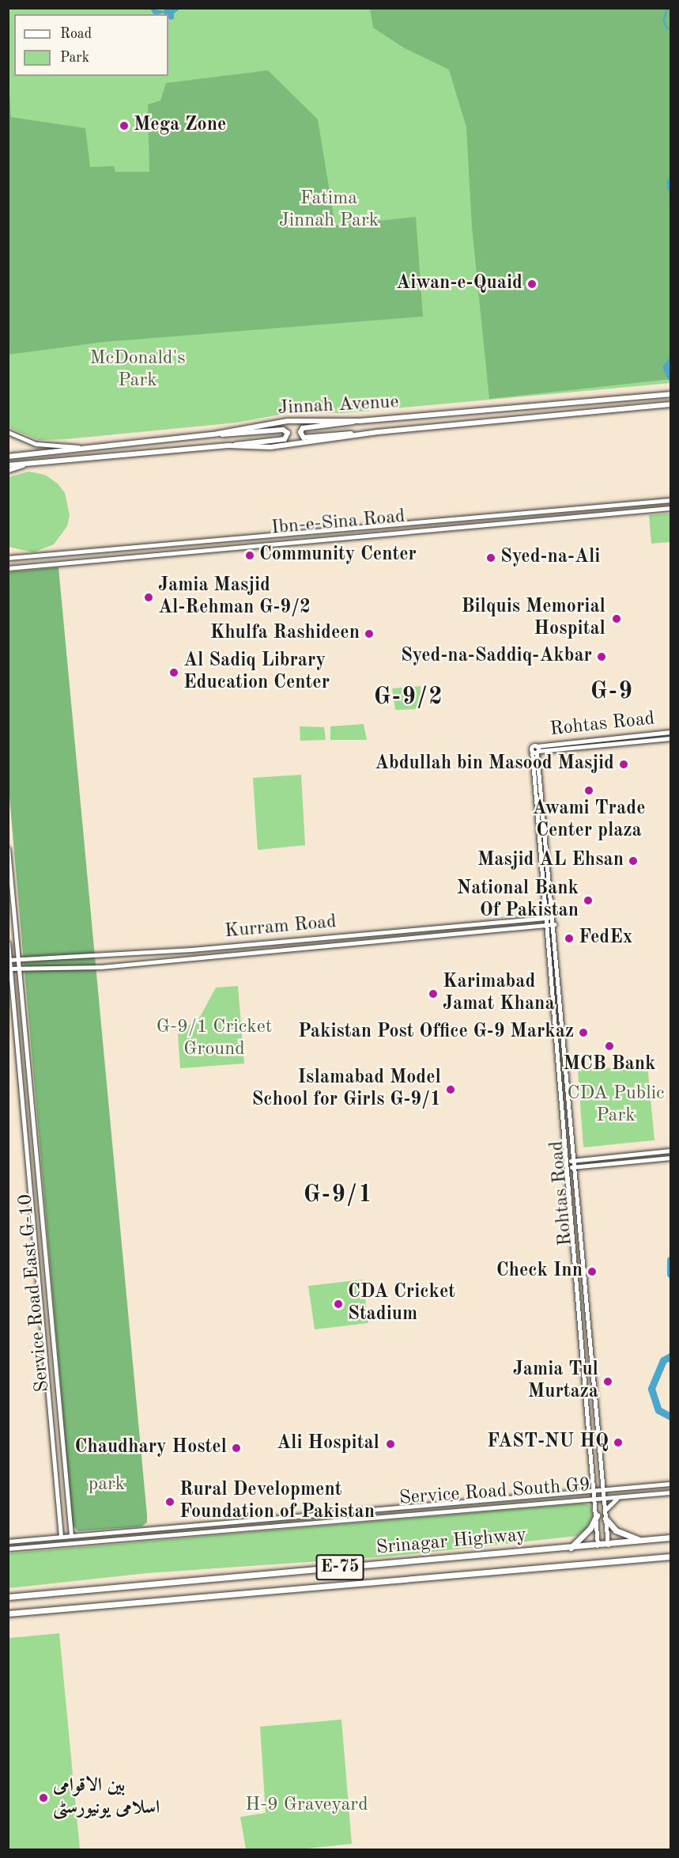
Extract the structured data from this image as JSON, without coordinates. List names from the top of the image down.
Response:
{
  "streets": {
    "highway": ["Srinagar Highway", "E-75"],
    "main road": [
      "Jinnah Avenue",
      "Ibn-e-Sina Road",
      "Rohtas Road",
      "Kurram Road",
      "Service Road East G-10",
      "Service Road South G9"
    ]
  },
  "crossings": [
    ["Rohtas Road", "Kurram Road"],
    ["Rohtas Road", "Service Road South G9"],
    ["Rohtas Road", "Srinagar Highway"],
    ["Kurram Road", "Service Road East G-10"],
    ["Service Road East G-10", "Service Road South G9"]
  ],
  "districts": ["G-9", "G-9/2", "G-9/1"],
  "parks": [
    "Fatima Jinnah Park",
    "McDonald's Park",
    "G-9/1 Cricket Ground",
    "CDA Public Park",
    "park",
    "H-9 Graveyard"
  ],
  "places": [
    "Mega Zone",
    "Aiwan-e-Quaid",
    "Community Center",
    "Syed-na-Ali",
    "Jamia Masjid Al-Rehman G-9/2",
    "Bilquis Memorial Hospital",
    "Khulfa Rashideen",
    "Syed-na-Saddiq-Akbar",
    "Al Sadiq Library Education Center",
    "Abdullah bin Masood Masjid",
    "Awami Trade Center plaza",
    "Masjid AL Ehsan",
    "National Bank Of Pakistan",
    "FedEx",
    "Karimabad Jamat Khana",
    "Pakistan Post Office G-9 Markaz",
    "MCB Bank",
    "Islamabad Model School for Girls G-9/1",
    "Check Inn",
    "CDA Cricket Stadium",
    "Jamia Tul Murtaza",
    "FAST-NU HQ",
    "Ali Hospital",
    "Chaudhary Hostel",
    "Rural Development Foundation of Pakistan",
    "بین الاقوامی اسلامی یونیورسٹی"
  ],
  "legend": ["Road", "Park"]
}
